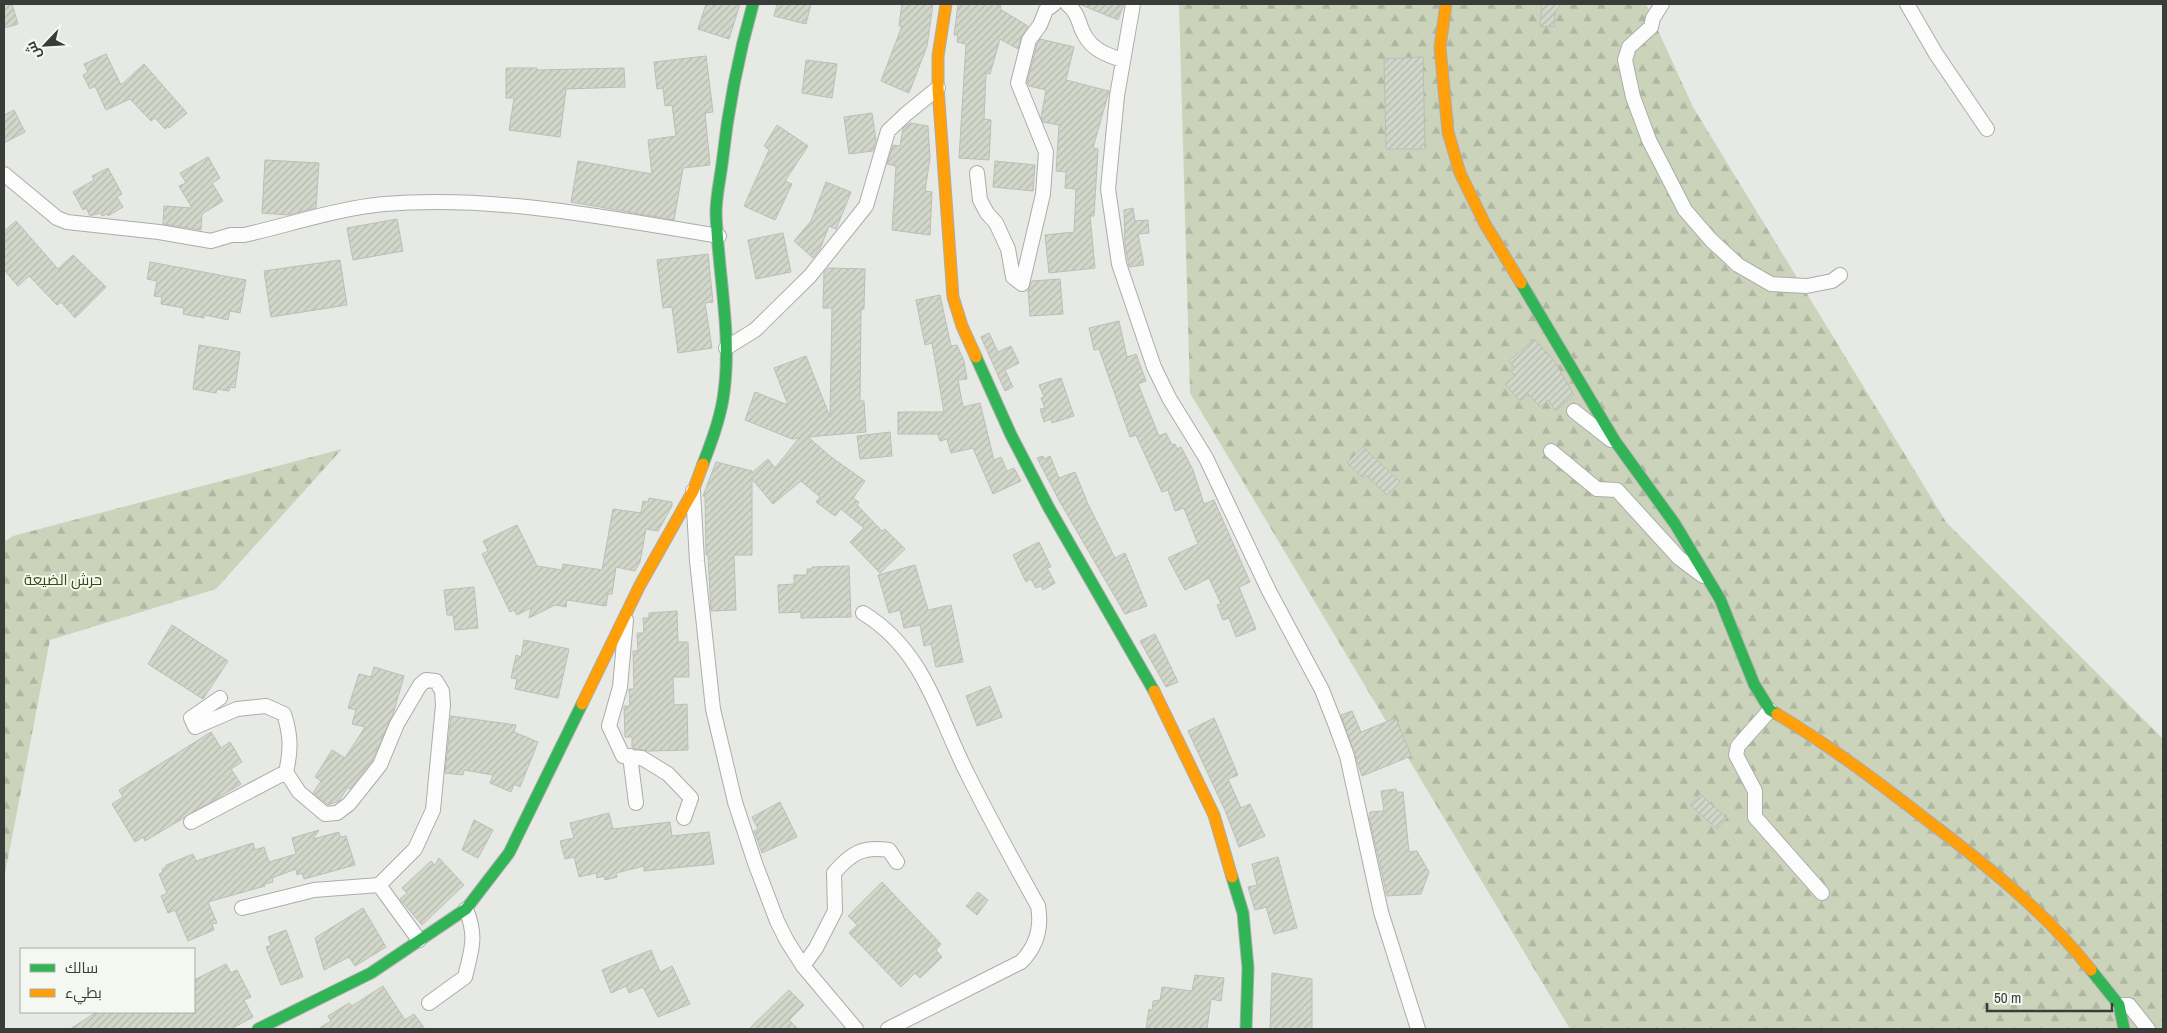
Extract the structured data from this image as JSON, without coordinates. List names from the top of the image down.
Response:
{
  "parks": ["حرش الضيعة"],
  "legend": ["سالك", "بطيء"],
  "scale_bar": "50 m",
  "north": "bottom left"
}
